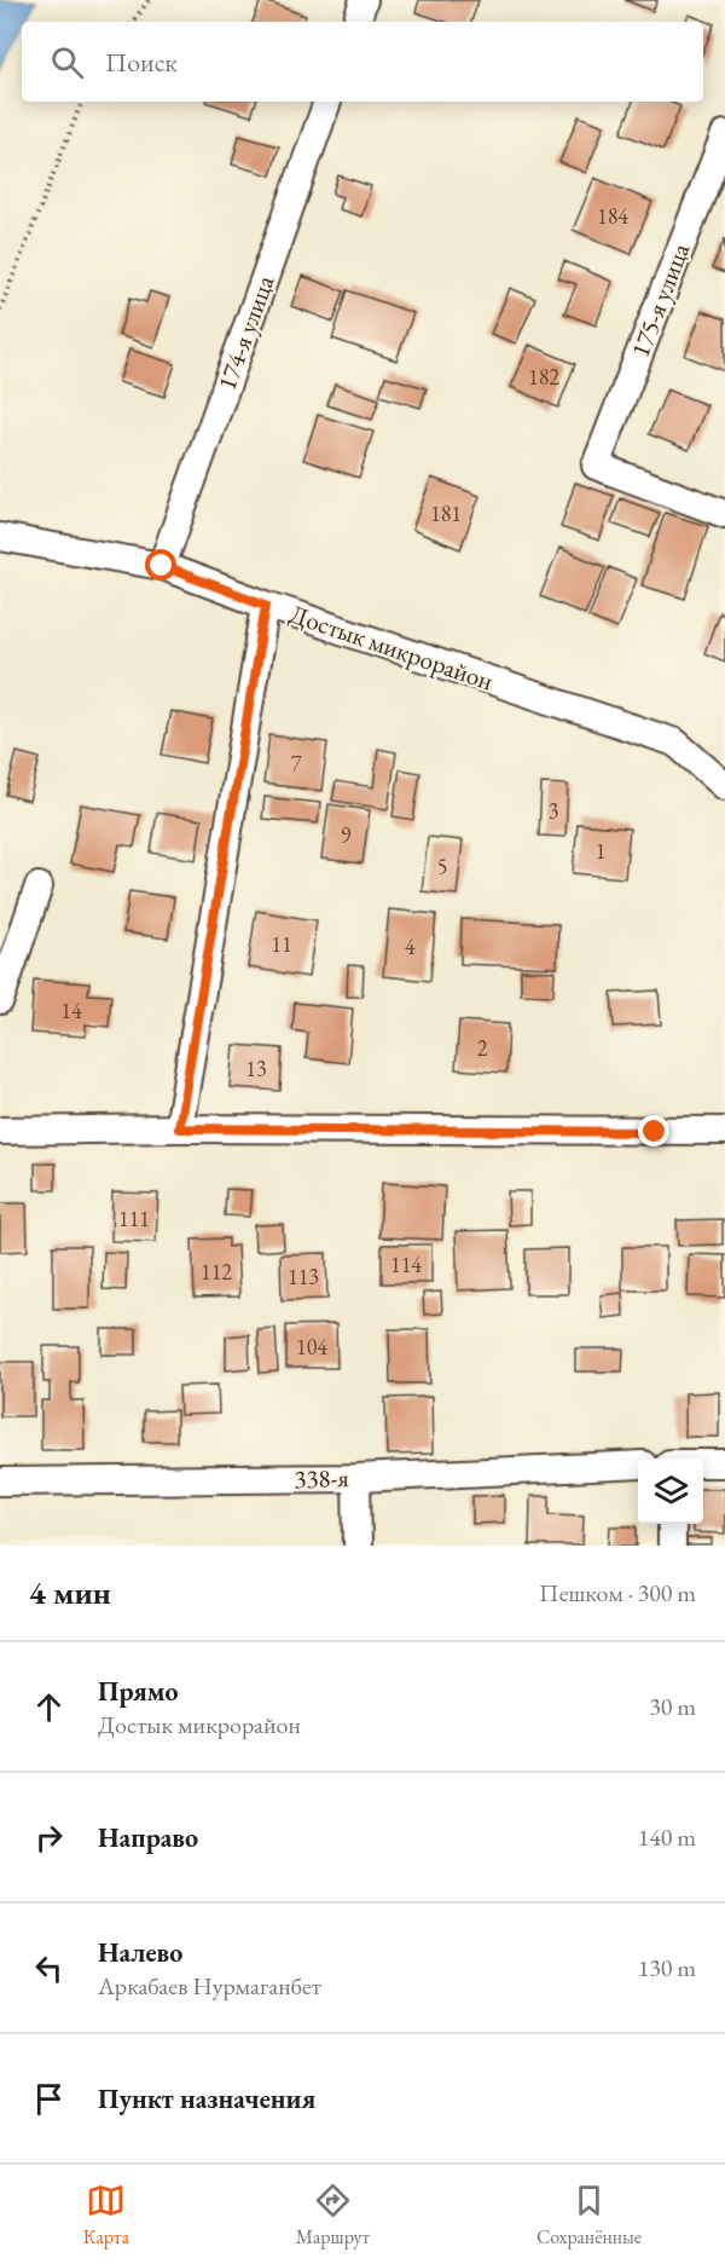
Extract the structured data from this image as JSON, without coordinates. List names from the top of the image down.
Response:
{
  "streets": {
    "street": [
      "175-я улица",
      "174-я улица",
      "Достык микрорайон",
      "338-я"
    ]
  },
  "crossings": [
    ["174-я улица", "Достык микрорайон"]
  ],
  "house_numbers": [
    "184",
    "182",
    "181",
    "7",
    "3",
    "9",
    "1",
    "5",
    "11",
    "4",
    "14",
    "2",
    "13",
    "111",
    "114",
    "112",
    "113",
    "104"
  ],
  "page": {
    "search": "Поиск",
    "heading": ["4 мин", "Пешком · 300 m"],
    "list": [
      ["Прямо", "Достык микрорайон", "30 m"],
      ["Направо", "140 m"],
      ["Налево", "Аркабаев Нурмаганбет", "130 m"],
      "Пункт назначения"
    ],
    "nav": ["Карта", "Маршрут", "Сохранённые"]
  }
}
